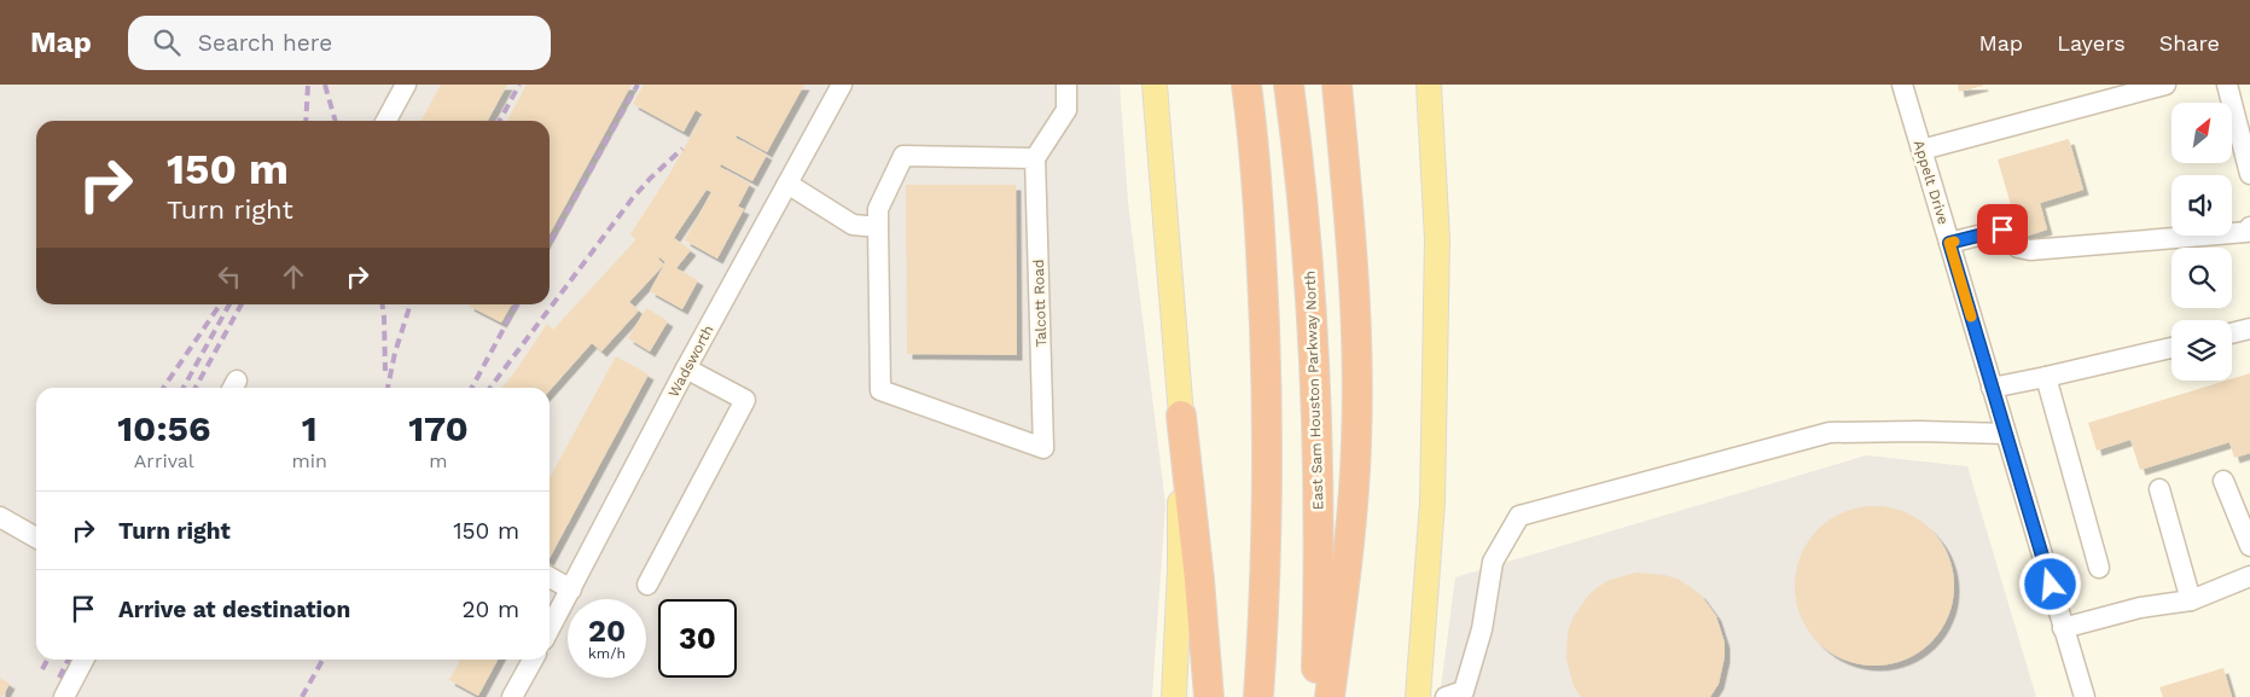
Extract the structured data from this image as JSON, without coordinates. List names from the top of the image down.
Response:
{
  "streets": {
    "highway": ["East Sam Houston Parkway North"],
    "street": ["Appelt Drive", "Talcott Road", "Wadsworth"]
  },
  "north": "top right",
  "page": {
    "header": "Map",
    "search": "Search here",
    "nav": ["Map", "Layers", "Share"],
    "turn": ["150 m", "Turn right"],
    "eta": [
      "10:56",
      "Arrival",
      "1",
      "min",
      "170",
      "m"
    ],
    "list": [
      {
        "name": "Turn right",
        "value": "150 m"
      },
      {
        "name": "Arrive at destination",
        "value": "20 m"
      }
    ],
    "speed": "20 km/h",
    "limit": "30"
  }
}
